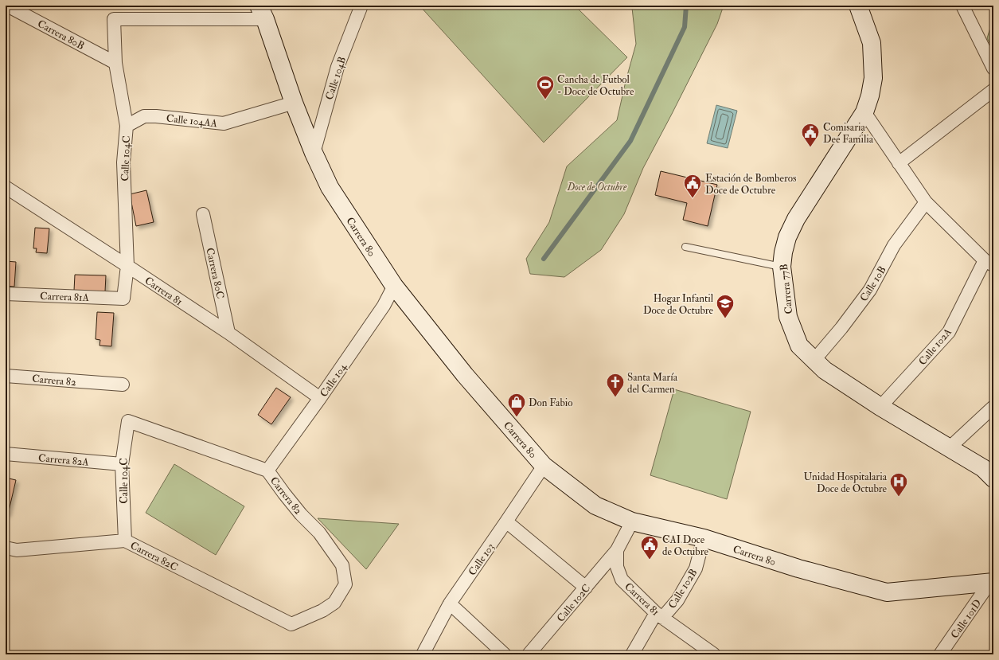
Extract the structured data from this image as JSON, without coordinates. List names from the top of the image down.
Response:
{
  "streets": {
    "street": [
      "Carrera 80B",
      "Calle 104B",
      "Calle 104AA",
      "Calle 104C",
      "Carrera 80",
      "Carrera 80C",
      "Calle 10B",
      "Carrera 77B",
      "Carrera 81",
      "Carrera 81A",
      "Calle 102A",
      "Carrera 82",
      "Calle 104",
      "Carrera 82A",
      "Carrera 82C",
      "Calle 103",
      "Calle 102B",
      "Calle 102C",
      "Calle 101D"
    ]
  },
  "crossings": [
    ["Carrera 80B", "Calle 104C"],
    ["Calle 104B", "Carrera 80"],
    ["Calle 104AA", "Calle 104C"],
    ["Calle 104AA", "Carrera 80"],
    ["Calle 104C", "Carrera 80"],
    ["Calle 104C", "Carrera 81"],
    ["Calle 104C", "Carrera 81A"],
    ["Calle 104C", "Carrera 82"],
    ["Calle 104C", "Carrera 82A"],
    ["Calle 104C", "Carrera 82C"],
    ["Carrera 80", "Carrera 81"],
    ["Carrera 80", "Calle 104"],
    ["Carrera 80", "Calle 103"],
    ["Carrera 80", "Calle 102B"],
    ["Carrera 80", "Calle 101D"],
    ["Carrera 80C", "Carrera 81"],
    ["Calle 10B", "Carrera 77B"],
    ["Carrera 77B", "Calle 102A"],
    ["Carrera 81", "Calle 104"],
    ["Carrera 81", "Calle 102B"],
    ["Carrera 81", "Calle 102C"],
    ["Carrera 82", "Calle 104"],
    ["Carrera 82", "Carrera 82C"]
  ],
  "parks": ["Doce de Octubre"],
  "places": {
    "sports": ["Cancha de Futbol - Doce de Octubre"],
    "public building": ["Comisaria Dee Familia", "Estación de Bomberos Doce de Octubre", "CAI Doce de Octubre"],
    "school or university": ["Hogar Infantil Doce de Octubre"],
    "church": ["Santa María del Carmen"],
    "shop": ["Don Fabio"],
    "hospital": ["Unidad Hospitalaria Doce de Octubre"]
  }
}
